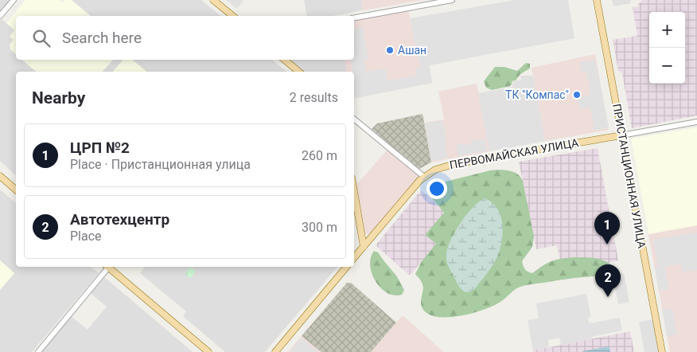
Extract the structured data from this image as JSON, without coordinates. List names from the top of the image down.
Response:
{
  "streets": {
    "main road": ["ПЕРВОМАЙСКАЯ УЛИЦА", "ПРИСТАНЦИОННАЯ УЛИЦА"]
  },
  "crossings": [
    ["ПЕРВОМАЙСКАЯ УЛИЦА", "ПРИСТАНЦИОННАЯ УЛИЦА"]
  ],
  "places": ["Ашан", "ТК \"Компас\""],
  "page": {
    "map_buttons": ["+", "−"],
    "search": "Search here",
    "heading": ["Nearby", "2 results"],
    "list": [
      {
        "mark": "1",
        "name": "ЦРП №2",
        "note": "Place · Пристанционная улица",
        "value": "260 m"
      },
      {
        "mark": "2",
        "name": "Автотехцентр",
        "note": "Place",
        "value": "300 m"
      }
    ],
    "pins": ["1", "2"]
  }
}
